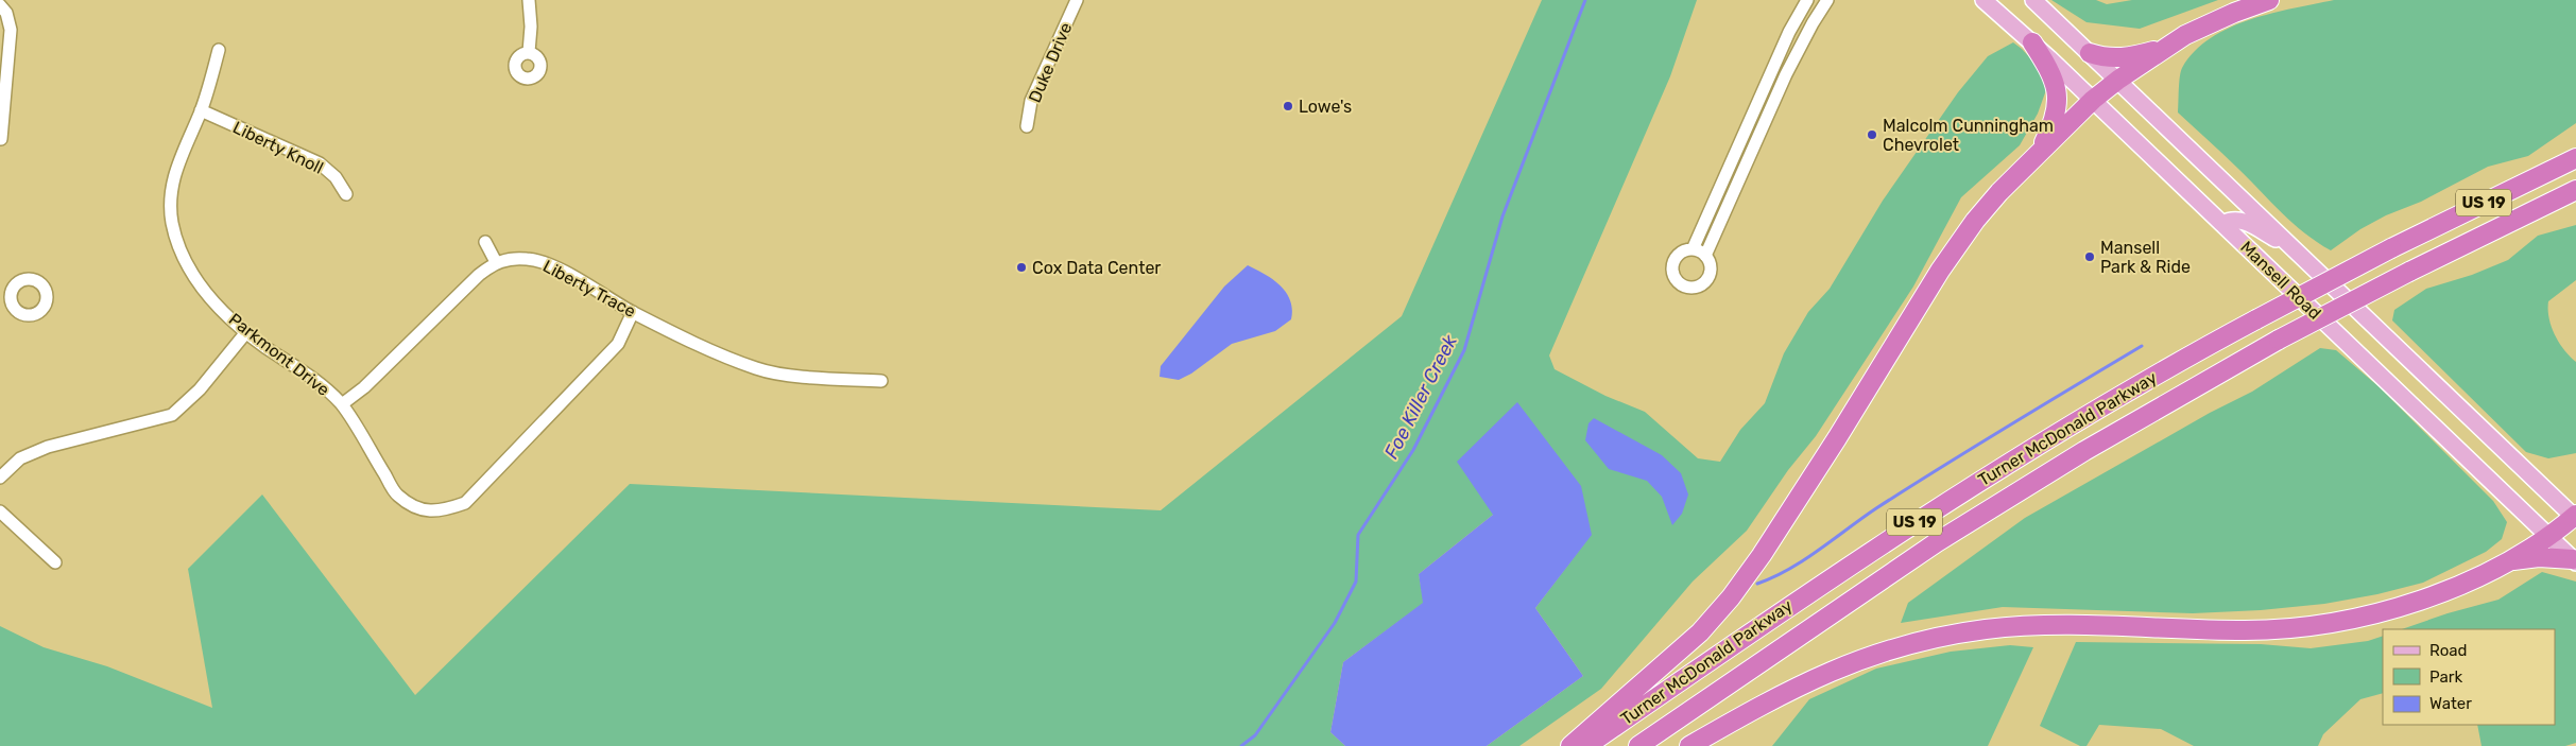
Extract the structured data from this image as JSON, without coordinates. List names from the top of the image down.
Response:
{
  "streets": {
    "highway": ["US 19", "Turner McDonald Parkway"],
    "main road": ["Mansell Road"],
    "street": [
      "Duke Drive",
      "Liberty Knoll",
      "Liberty Trace",
      "Parkmont Drive"
    ]
  },
  "crossings": [
    ["Liberty Knoll", "Parkmont Drive"],
    ["Liberty Trace", "Parkmont Drive"]
  ],
  "water": ["Foe Killer Creek"],
  "places": [
    "Lowe's",
    "Malcolm Cunningham Chevrolet",
    "Mansell Park & Ride",
    "Cox Data Center"
  ],
  "legend": ["Road", "Park", "Water"]
}
